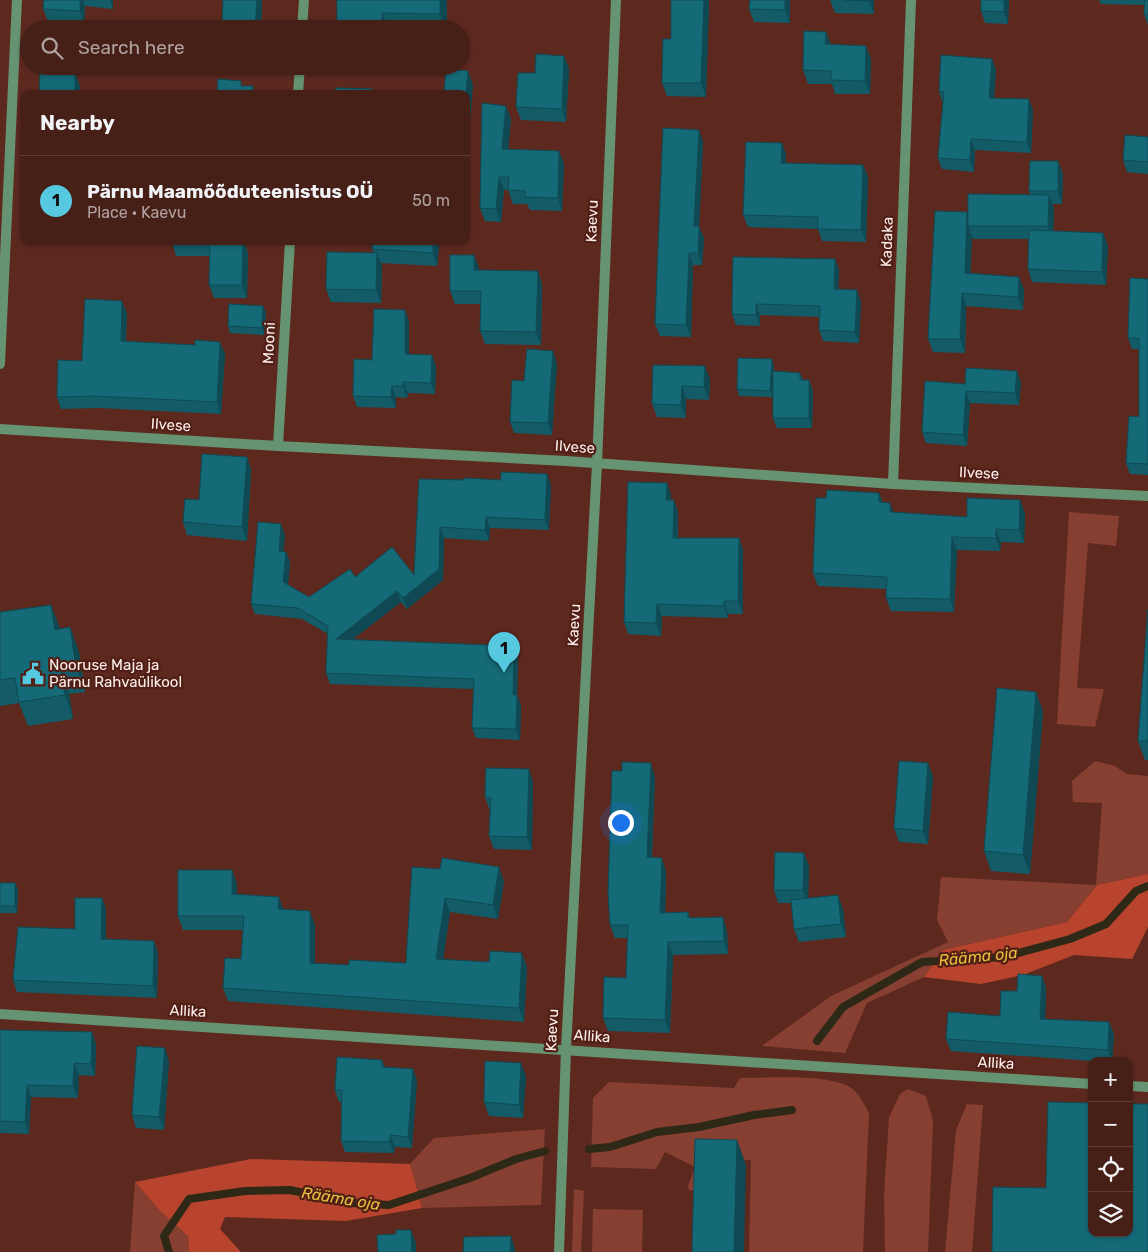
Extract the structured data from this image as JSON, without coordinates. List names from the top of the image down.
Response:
{
  "streets": {
    "street": [
      "Kaevu",
      "Kadaka",
      "Mooni",
      "Ilvese",
      "Allika"
    ]
  },
  "crossings": [
    ["Kaevu", "Ilvese"],
    ["Kaevu", "Allika"],
    ["Kadaka", "Ilvese"],
    ["Mooni", "Ilvese"]
  ],
  "water": ["Rääma oja"],
  "places": {
    "public building": ["Nooruse Maja ja Pärnu Rahvaülikool"]
  },
  "page": {
    "search": "Search here",
    "heading": "Nearby",
    "list": [
      {
        "mark": "1",
        "name": "Pärnu Maamõõduteenistus OÜ",
        "note": "Place · Kaevu",
        "value": "50 m"
      }
    ],
    "pins": "1",
    "map_buttons": ["+", "−"]
  }
}
